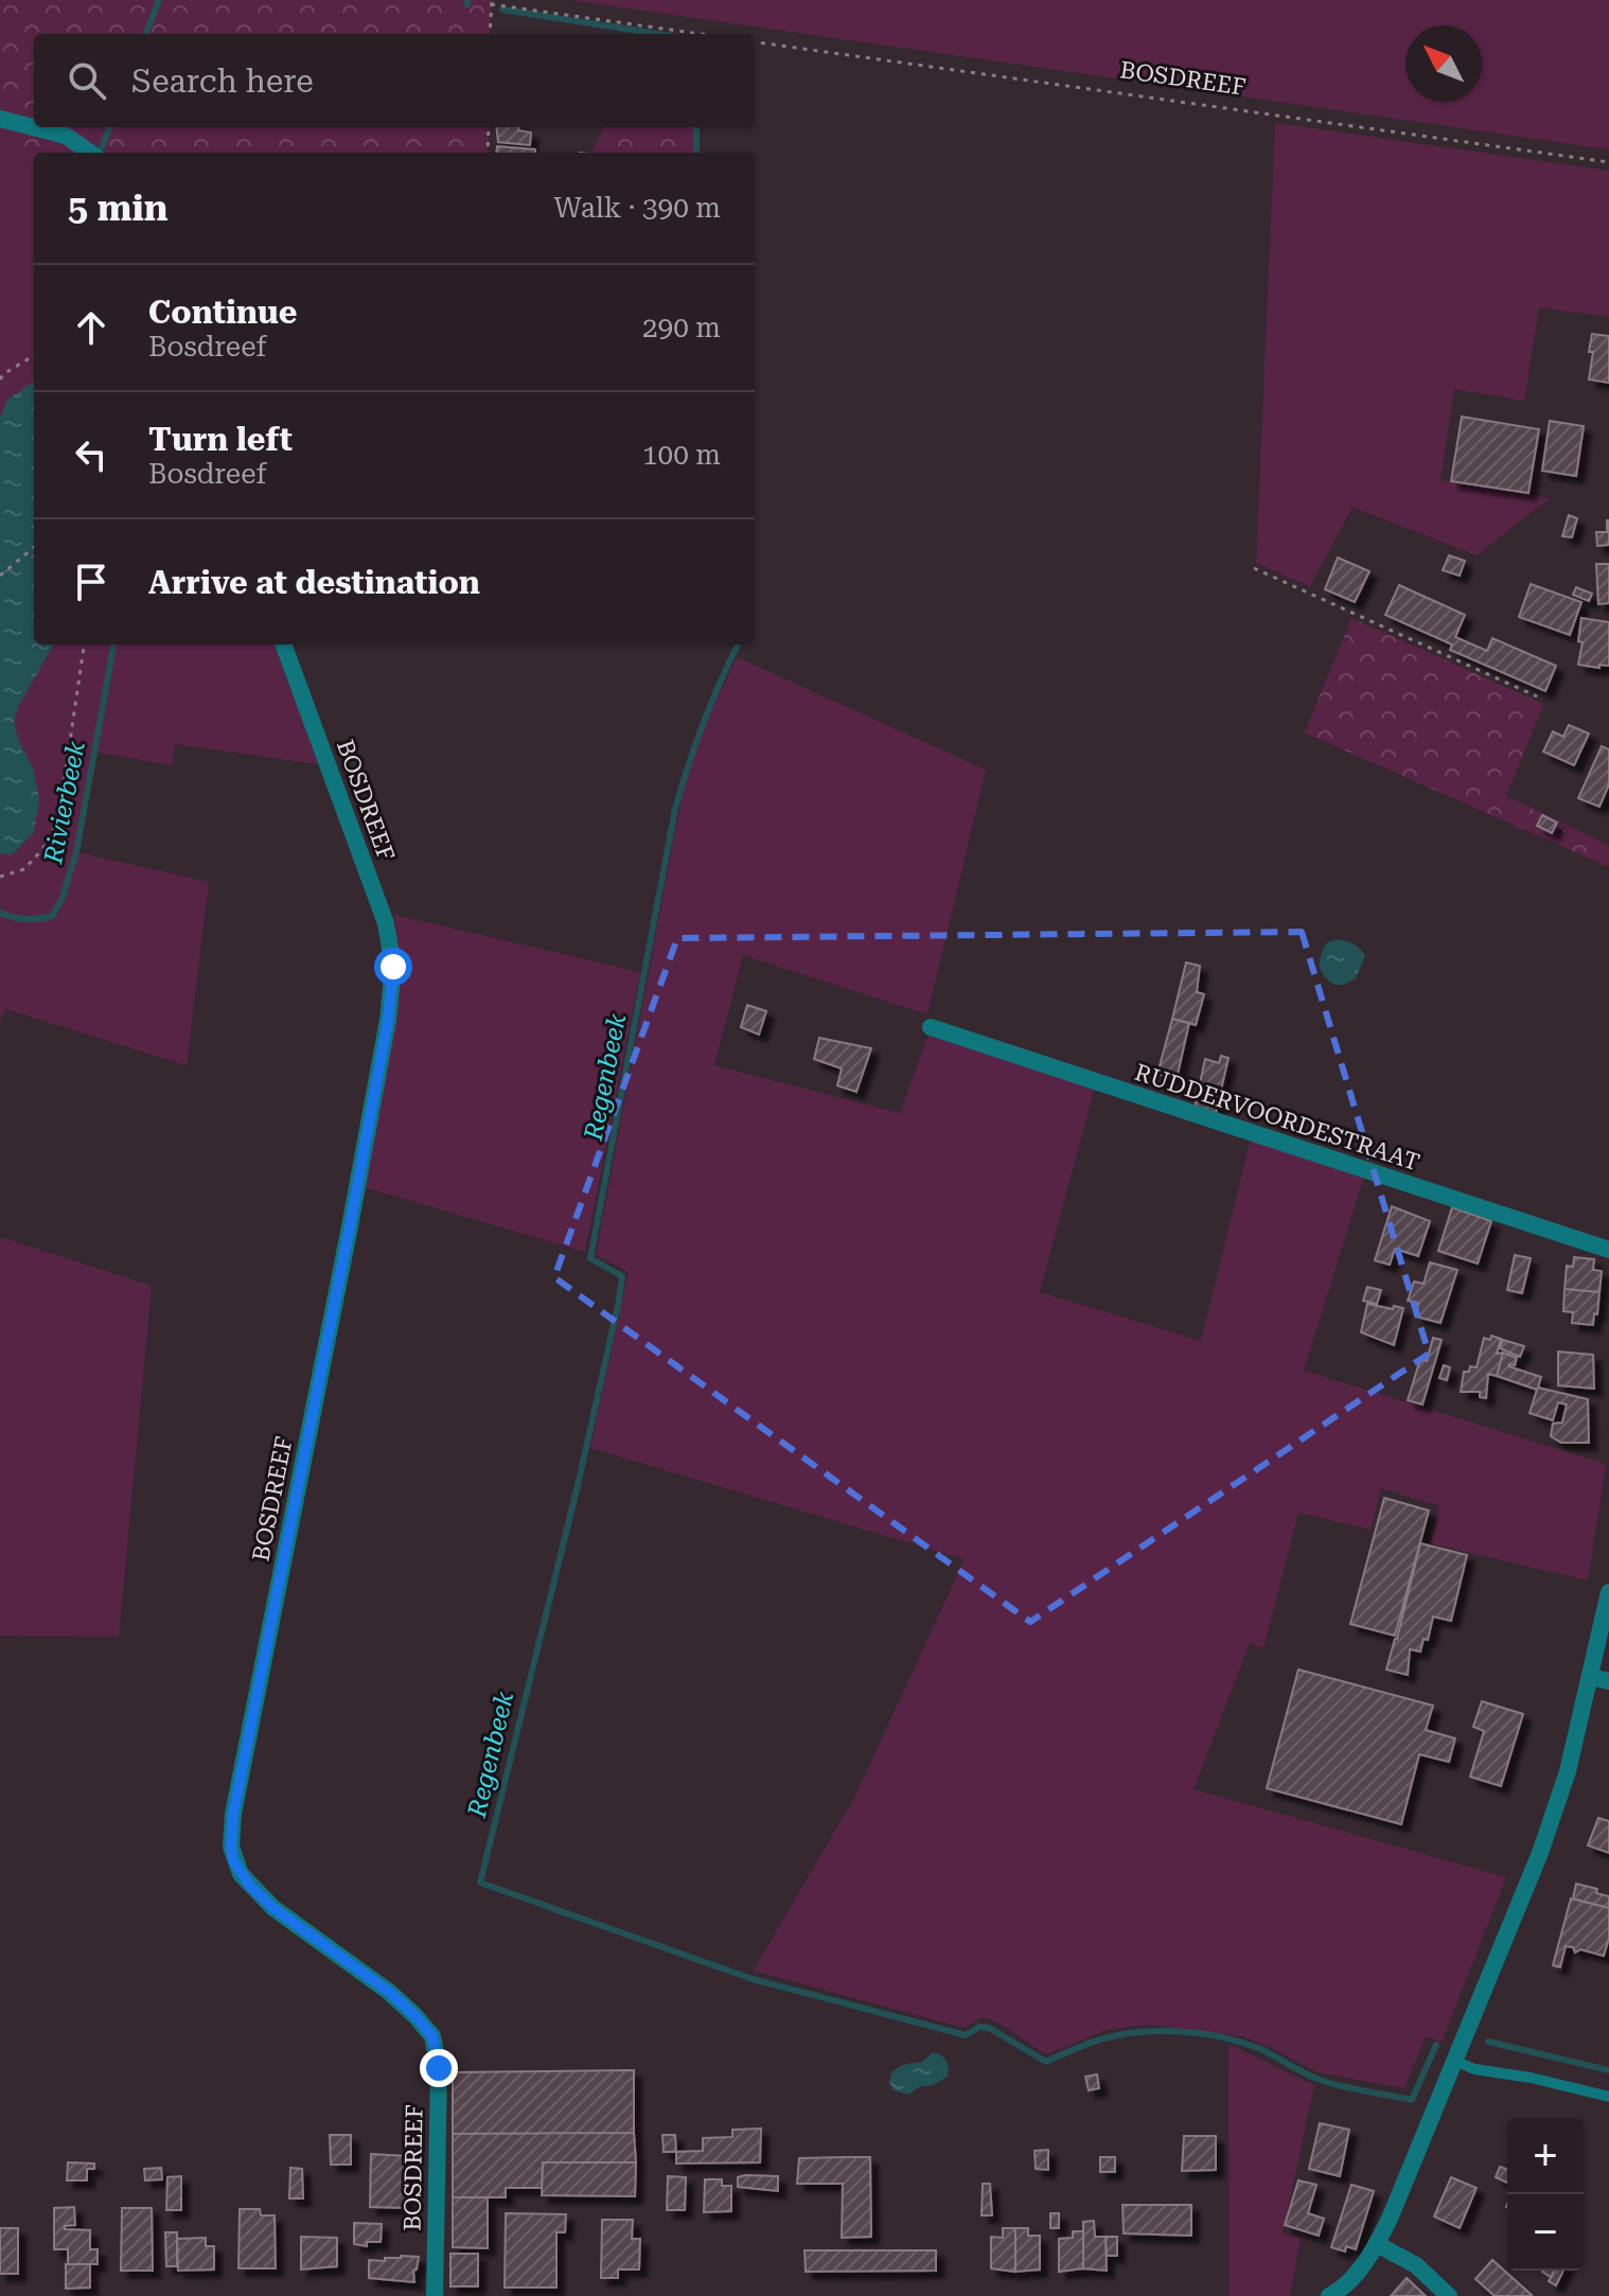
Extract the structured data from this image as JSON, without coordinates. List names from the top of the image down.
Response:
{
  "streets": {
    "street": ["BOSDREEF", "RUDDERVOORDESTRAAT"]
  },
  "water": ["Rivierbeek", "Regenbeek"],
  "north": "top left",
  "page": {
    "search": "Search here",
    "heading": ["5 min", "Walk · 390 m"],
    "list": [
      ["Continue", "Bosdreef", "290 m"],
      ["Turn left", "Bosdreef", "100 m"],
      "Arrive at destination"
    ],
    "map_buttons": ["+", "−"]
  }
}
